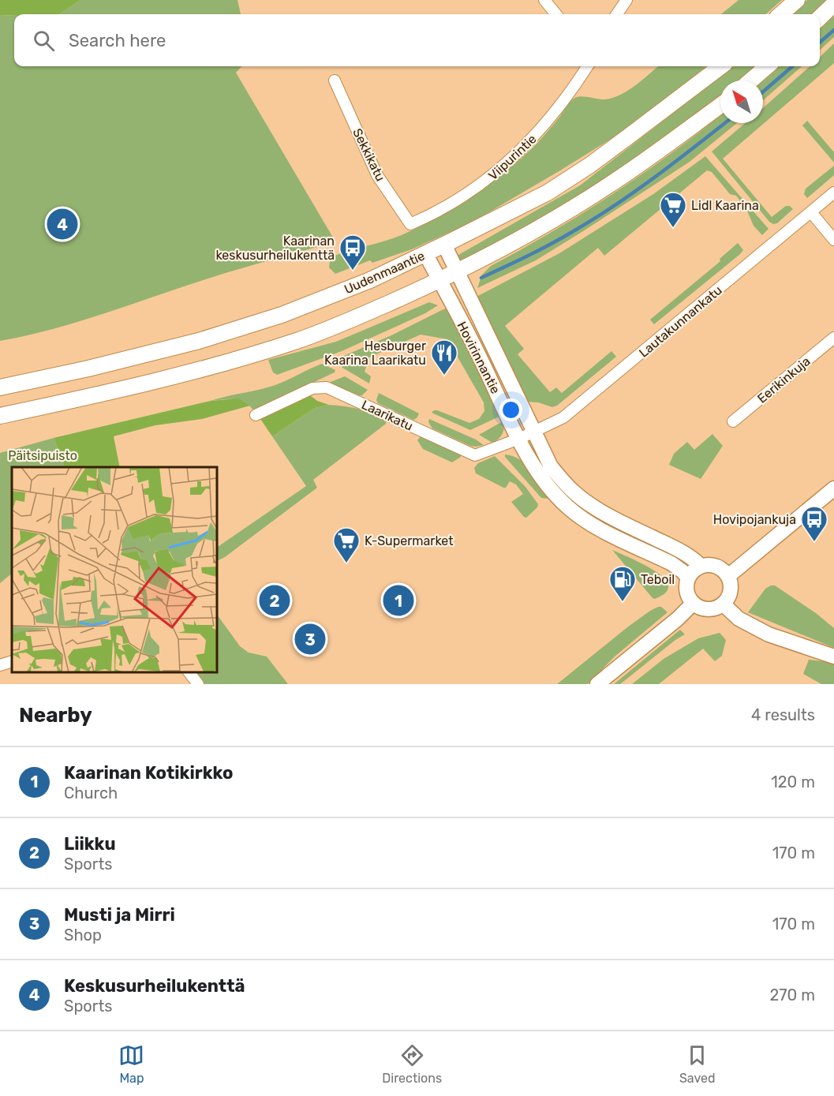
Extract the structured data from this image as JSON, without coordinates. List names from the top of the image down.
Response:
{
  "streets": {
    "main road": ["Uudenmaantie"],
    "street": [
      "Sekkikatu",
      "Viipurintie",
      "Lautakunnankatu",
      "Hovirinnantie",
      "Eerikinkuja",
      "Laarikatu"
    ]
  },
  "crossings": [
    ["Sekkikatu", "Viipurintie"],
    ["Uudenmaantie", "Hovirinnantie"],
    ["Lautakunnankatu", "Hovirinnantie"],
    ["Lautakunnankatu", "Laarikatu"],
    ["Hovirinnantie", "Laarikatu"]
  ],
  "parks": ["Päitsipuisto"],
  "places": {
    "supermarket": ["Lidl Kaarina", "K-Supermarket"],
    "bus stop": ["Kaarinan keskusurheilukenttä", "Hovipojankuja"],
    "restaurant": ["Hesburger Kaarina Laarikatu"],
    "fuel station": ["Teboil"]
  },
  "north": "top left",
  "page": {
    "search": "Search here",
    "pins": [
      "4",
      "1",
      "2",
      "3"
    ],
    "heading": ["Nearby", "4 results"],
    "list": [
      {
        "mark": "1",
        "name": "Kaarinan Kotikirkko",
        "note": "Church",
        "value": "120 m"
      },
      {
        "mark": "2",
        "name": "Liikku",
        "note": "Sports",
        "value": "170 m"
      },
      {
        "mark": "3",
        "name": "Musti ja Mirri",
        "note": "Shop",
        "value": "170 m"
      },
      {
        "mark": "4",
        "name": "Keskusurheilukenttä",
        "note": "Sports",
        "value": "270 m"
      }
    ],
    "nav": ["Map", "Directions", "Saved"]
  }
}
